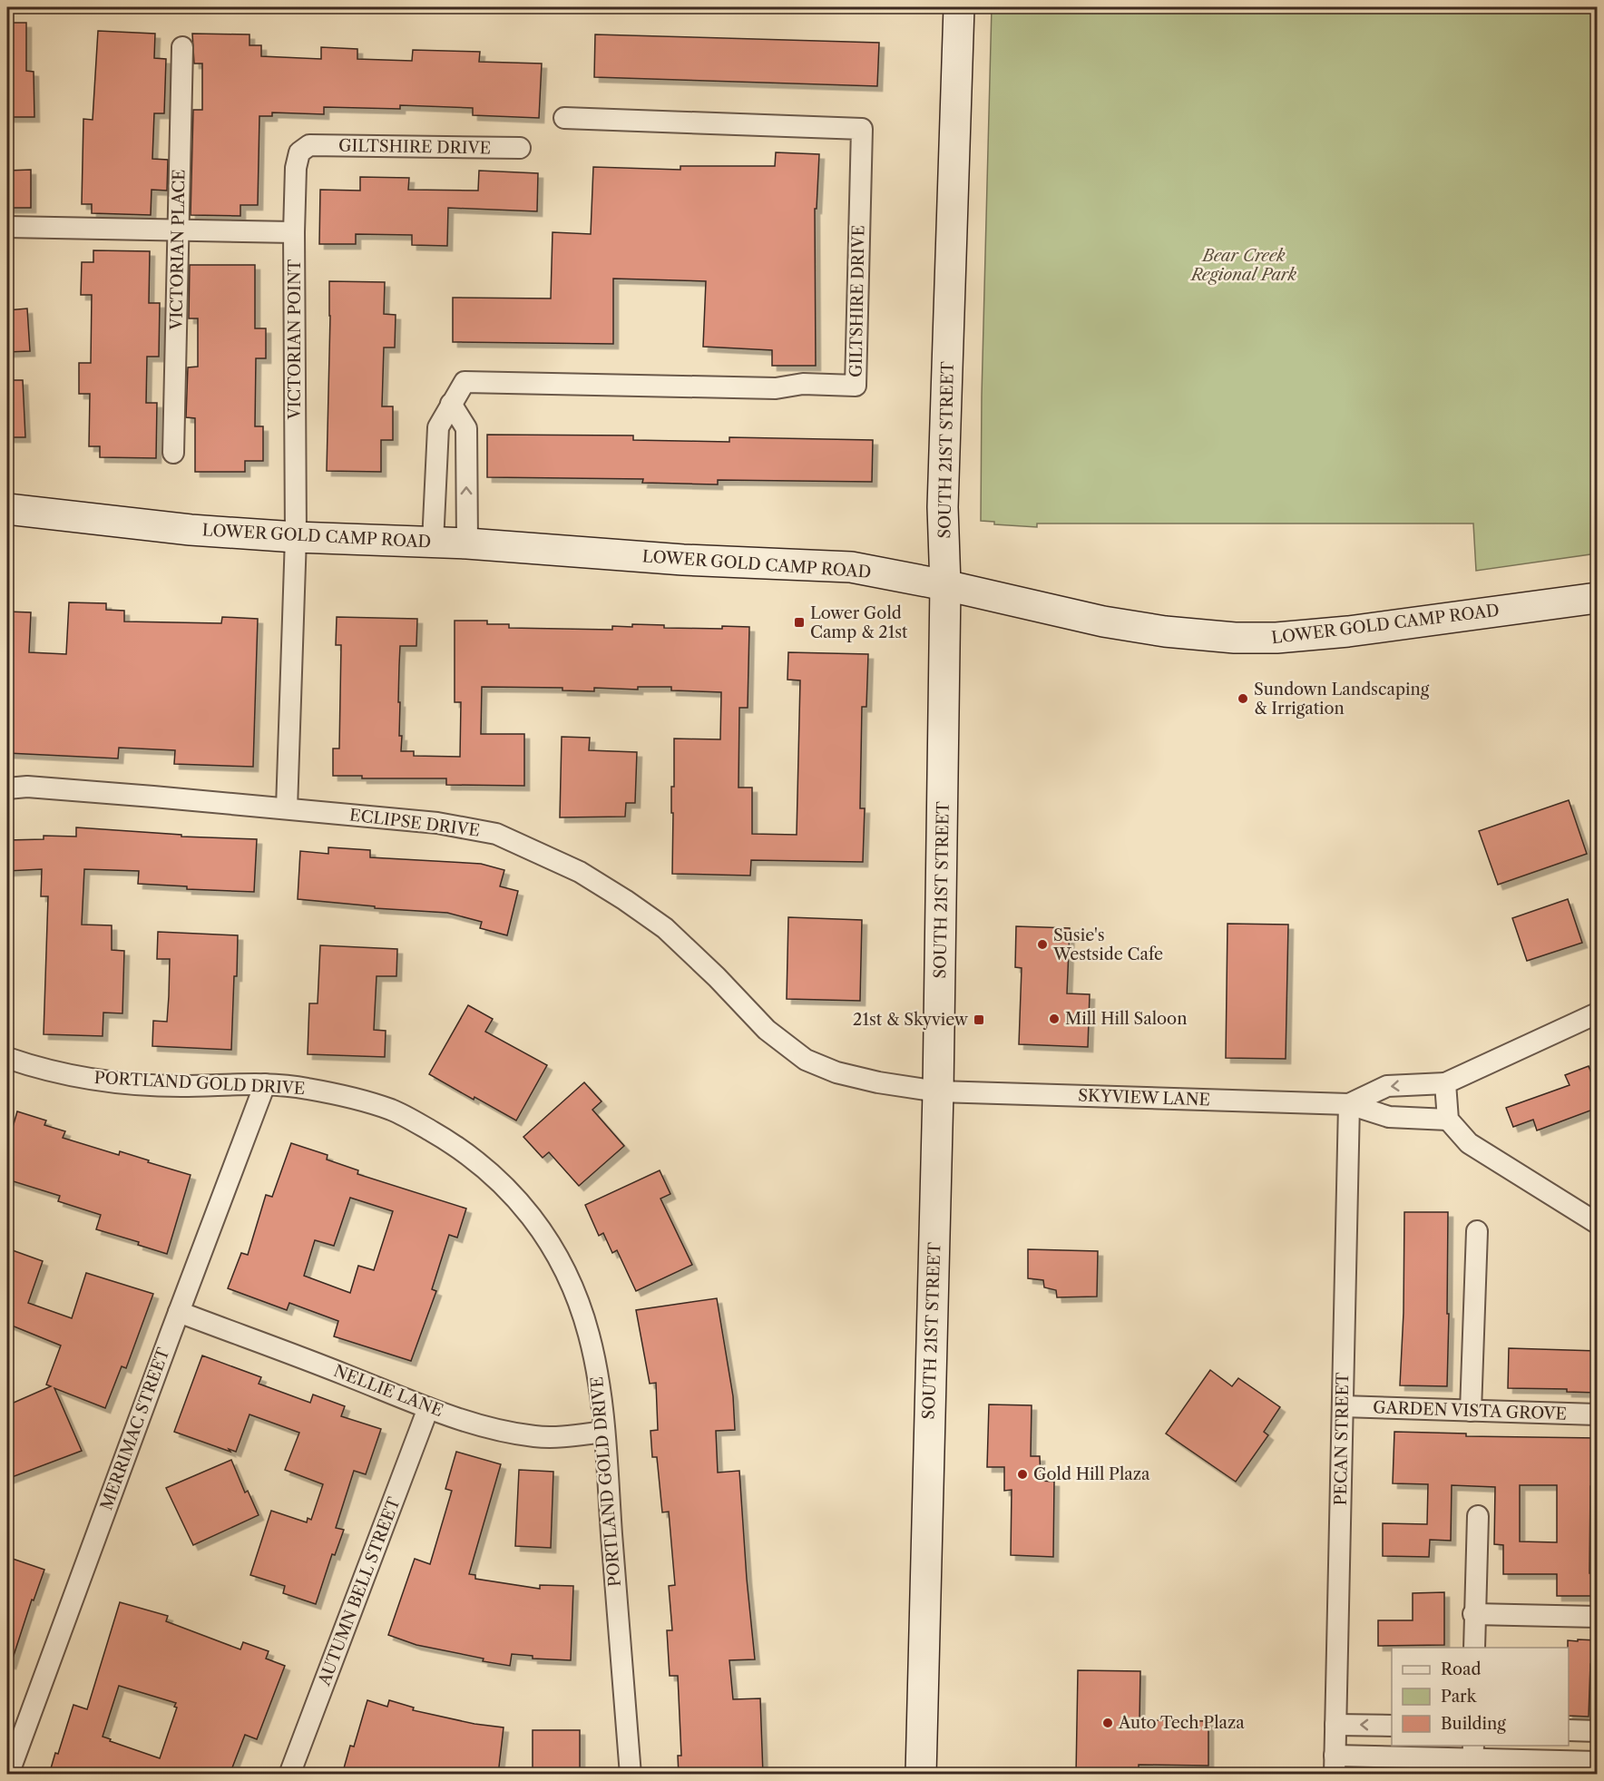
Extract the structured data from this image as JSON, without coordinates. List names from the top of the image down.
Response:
{
  "streets": {
    "main road": ["SOUTH 21ST STREET", "LOWER GOLD CAMP ROAD"],
    "street": [
      "GILTSHIRE DRIVE",
      "VICTORIAN PLACE",
      "VICTORIAN POINT",
      "ECLIPSE DRIVE",
      "PORTLAND GOLD DRIVE",
      "SKYVIEW LANE",
      "NELLIE LANE",
      "GARDEN VISTA GROVE",
      "MERRIMAC STREET",
      "PECAN STREET",
      "AUTUMN BELL STREET"
    ]
  },
  "crossings": [
    ["GILTSHIRE DRIVE", "VICTORIAN POINT"],
    ["GILTSHIRE DRIVE", "LOWER GOLD CAMP ROAD"],
    ["VICTORIAN POINT", "LOWER GOLD CAMP ROAD"],
    ["VICTORIAN POINT", "ECLIPSE DRIVE"],
    ["SOUTH 21ST STREET", "LOWER GOLD CAMP ROAD"],
    ["SOUTH 21ST STREET", "ECLIPSE DRIVE"],
    ["SOUTH 21ST STREET", "SKYVIEW LANE"],
    ["ECLIPSE DRIVE", "SKYVIEW LANE"],
    ["PORTLAND GOLD DRIVE", "NELLIE LANE"],
    ["PORTLAND GOLD DRIVE", "MERRIMAC STREET"],
    ["SKYVIEW LANE", "PECAN STREET"],
    ["NELLIE LANE", "MERRIMAC STREET"],
    ["NELLIE LANE", "AUTUMN BELL STREET"],
    ["GARDEN VISTA GROVE", "PECAN STREET"]
  ],
  "parks": ["Bear Creek Regional Park"],
  "places": {
    "transit": ["Lower Gold Camp & 21st", "21st & Skyview"],
    "other": [
      "Sundown Landscaping & Irrigation",
      "Susie's Westside Cafe",
      "Mill Hill Saloon",
      "Gold Hill Plaza",
      "Auto Tech Plaza"
    ]
  },
  "legend": ["Road", "Park", "Building"]
}
